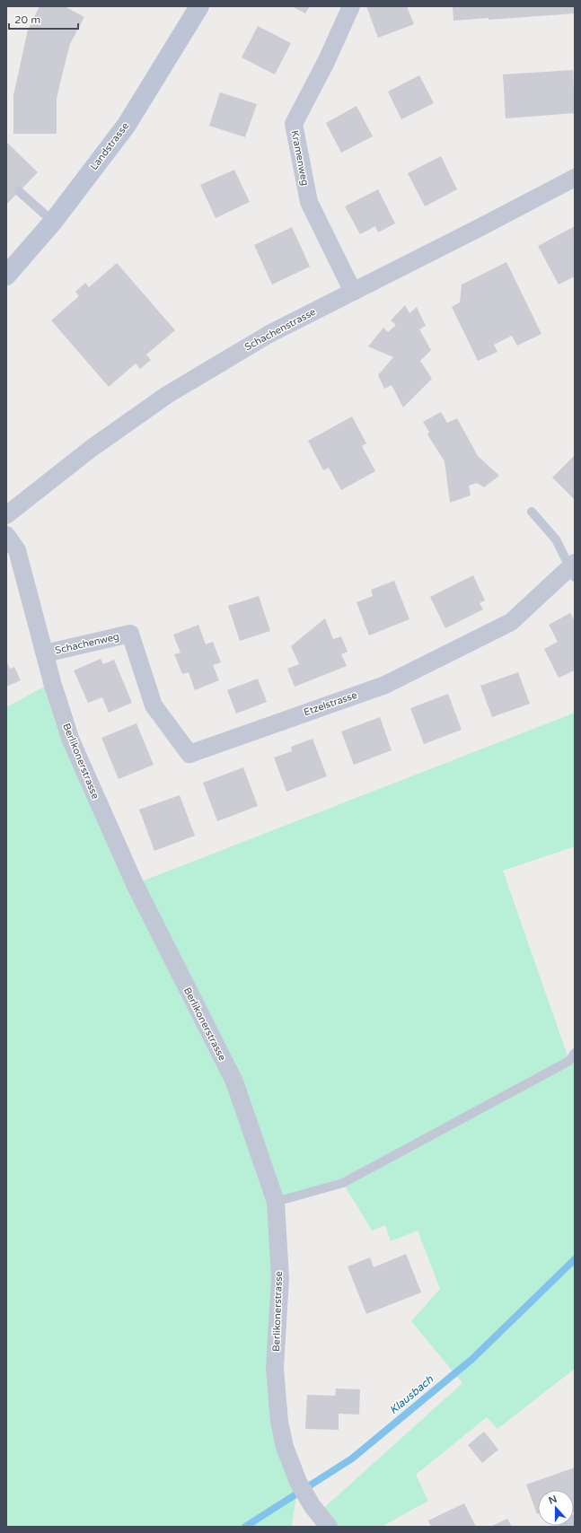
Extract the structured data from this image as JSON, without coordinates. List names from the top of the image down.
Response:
{
  "streets": {
    "main road": ["Landstrasse"],
    "street": [
      "Kramenweg",
      "Schachenstrasse",
      "Schachenweg",
      "Etzelstrasse",
      "Berlikonerstrasse"
    ]
  },
  "crossings": [
    ["Kramenweg", "Schachenstrasse"],
    ["Schachenweg", "Etzelstrasse"],
    ["Schachenweg", "Berlikonerstrasse"]
  ],
  "water": ["Klausbach"],
  "scale_bar": "20 m",
  "north": "top"
}
